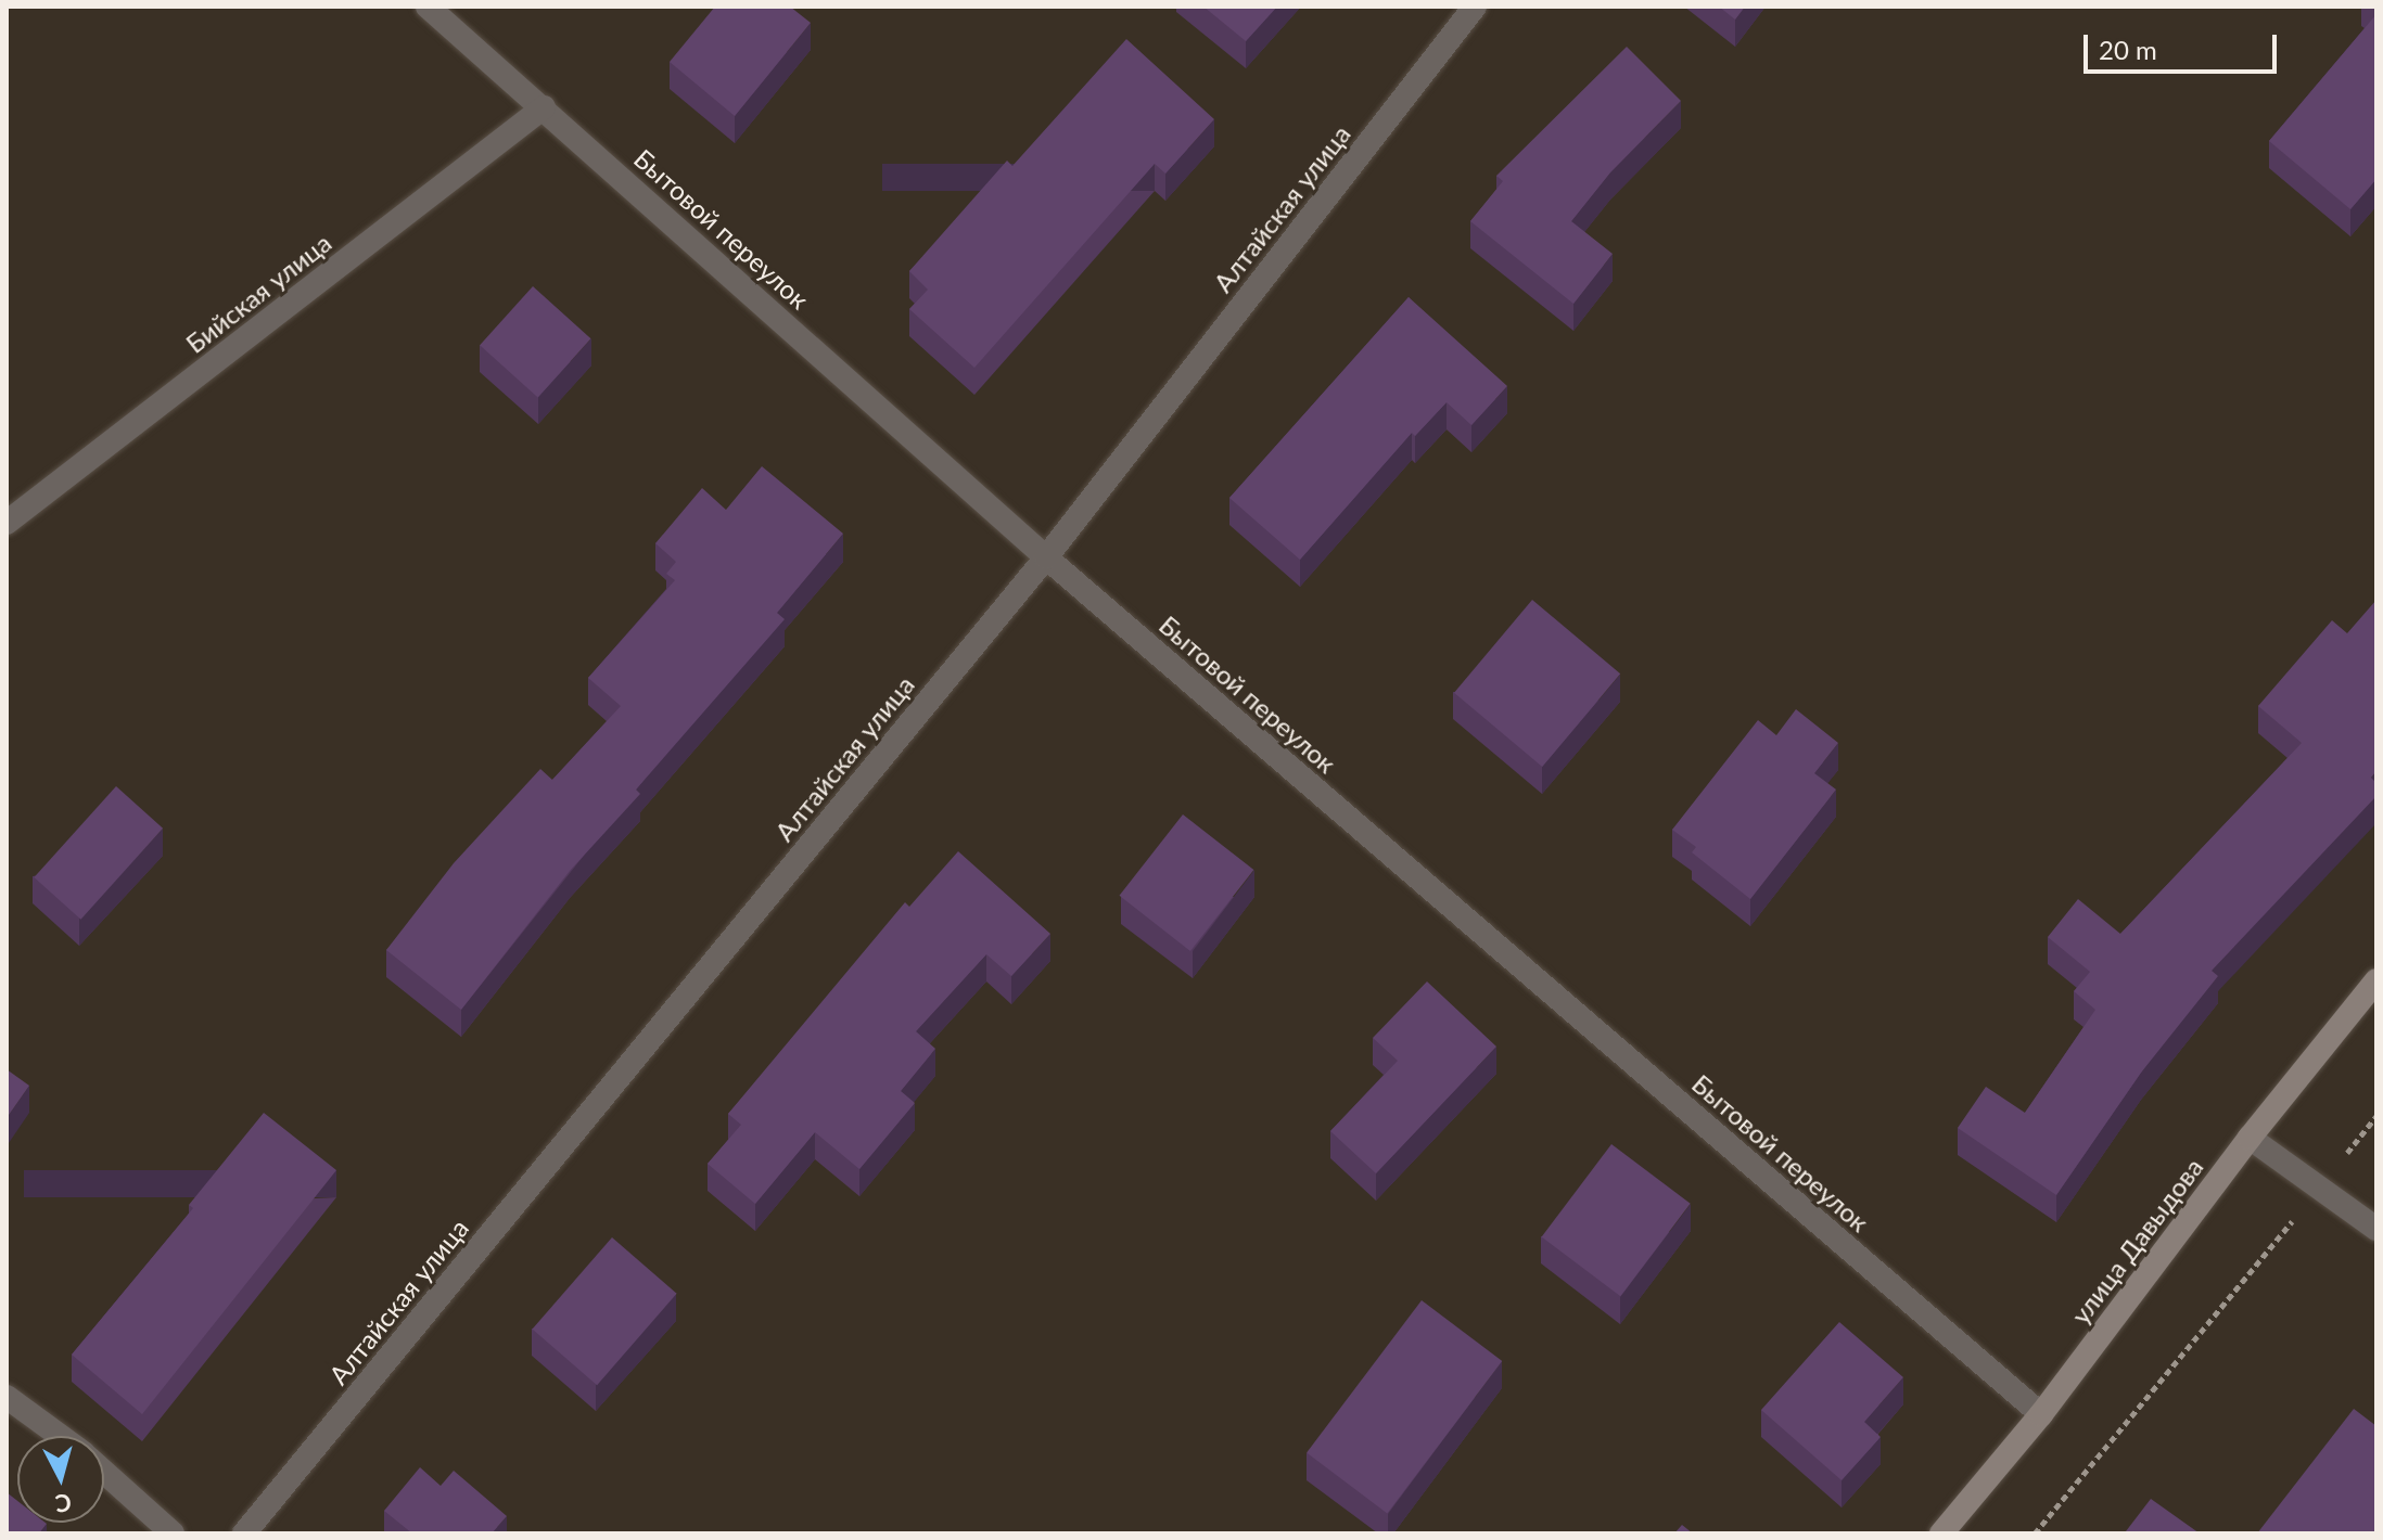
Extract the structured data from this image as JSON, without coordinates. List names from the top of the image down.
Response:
{
  "streets": {
    "main road": ["улица Давыдова"],
    "street": ["Алтайская улица", "Бытовой переулок", "Бийская улица"]
  },
  "crossings": [
    ["Алтайская улица", "Бытовой переулок"],
    ["Бытовой переулок", "Бийская улица"],
    ["Бытовой переулок", "улица Давыдова"]
  ],
  "scale_bar": "20 m",
  "north": "bottom"
}
